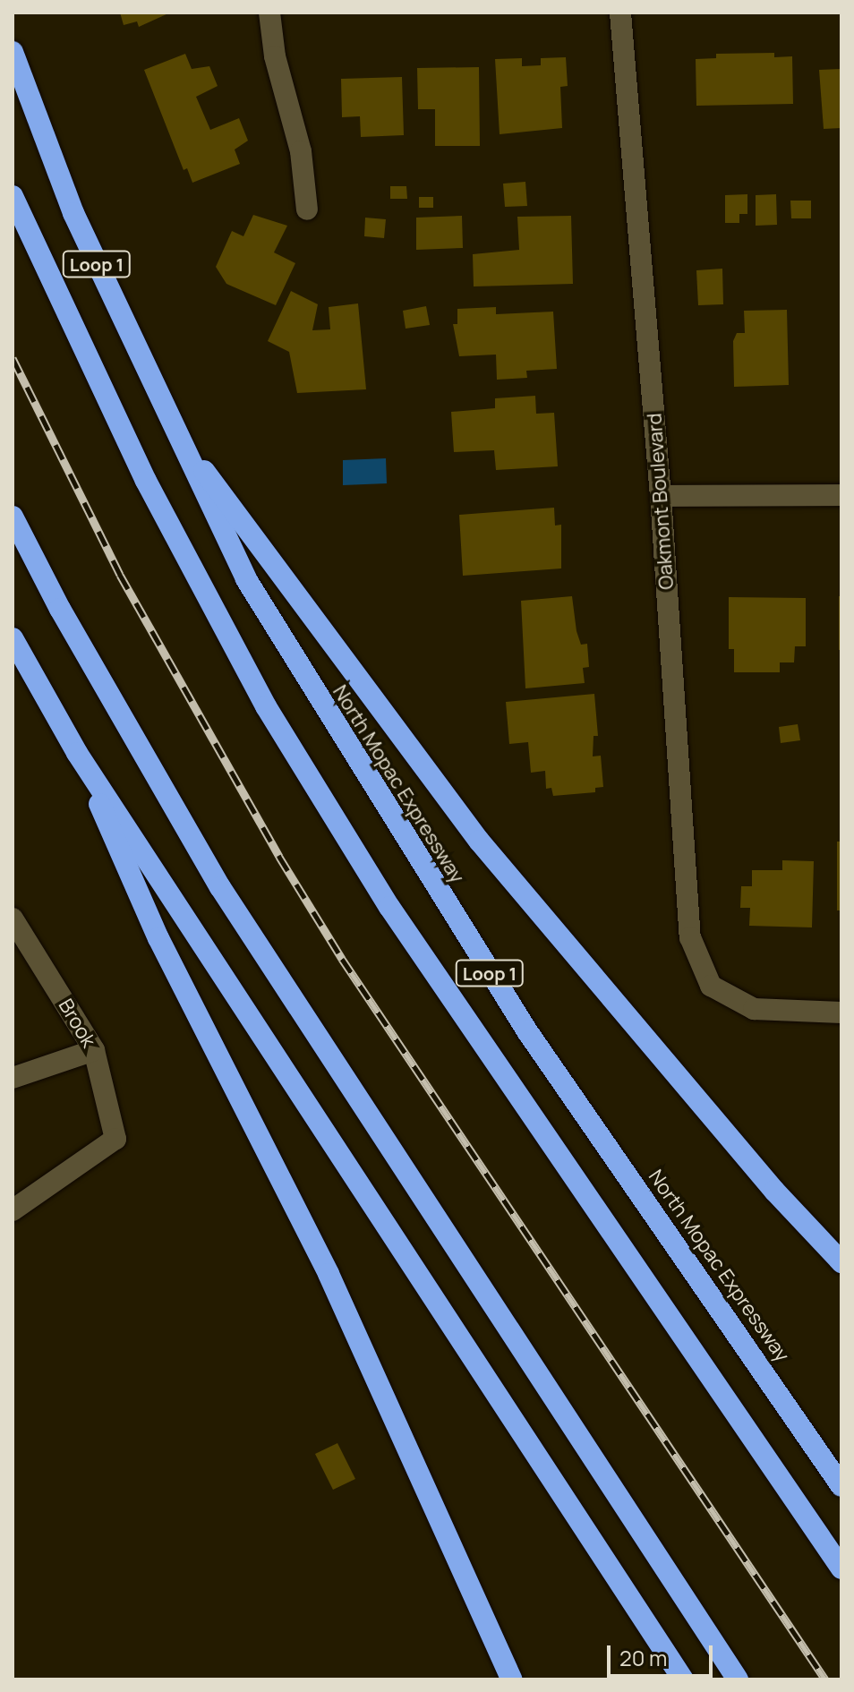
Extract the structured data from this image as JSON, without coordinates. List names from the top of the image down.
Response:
{
  "streets": {
    "highway": ["Loop 1", "North Mopac Expressway"],
    "street": ["Oakmont Boulevard", "Brook"]
  },
  "scale_bar": "20 m"
}
